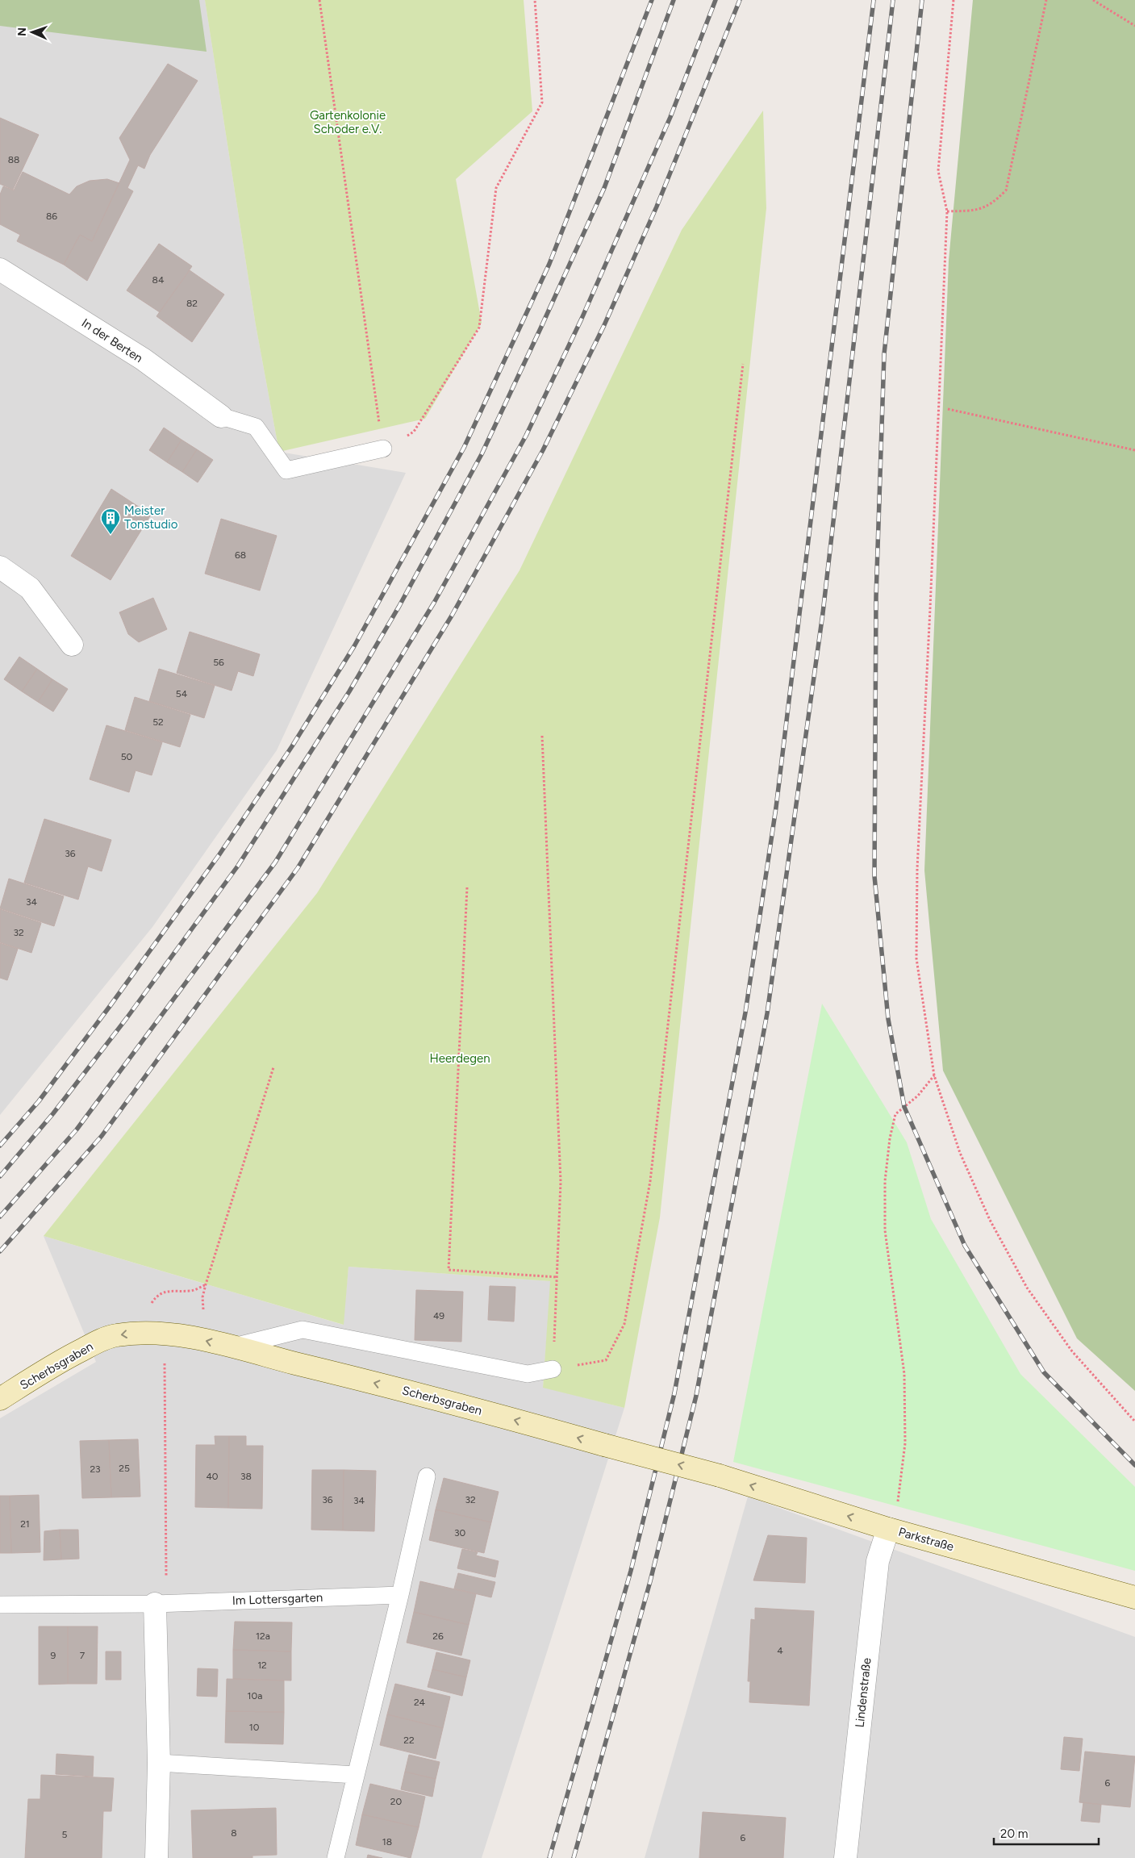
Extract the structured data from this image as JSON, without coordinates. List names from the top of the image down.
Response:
{
  "streets": {
    "street": [
      "In der Berten",
      "Scherbsgraben",
      "Parkstraße",
      "Lindenstraße"
    ],
    "lane": ["Im Lottersgarten"]
  },
  "crossings": [
    ["Scherbsgraben", "Parkstraße"],
    ["Parkstraße", "Lindenstraße"]
  ],
  "one_way": ["Scherbsgraben", "Parkstraße"],
  "parks": ["Gartenkolonie Schoder e.V.", "Heerdegen"],
  "places": {
    "building": ["Meister Tonstudio"]
  },
  "house_numbers": [
    "88",
    "86",
    "84",
    "82",
    "68",
    "56",
    "54",
    "52",
    "50",
    "36",
    "34",
    "32",
    "49",
    "25",
    "23",
    "40",
    "38",
    "36",
    "32",
    "34",
    "21",
    "30",
    "12a",
    "26",
    "4",
    "9",
    "7",
    "12",
    "10a",
    "24",
    "10",
    "22",
    "6",
    "20",
    "8",
    "5",
    "6",
    "18"
  ],
  "scale_bar": "20 m",
  "north": "left"
}
